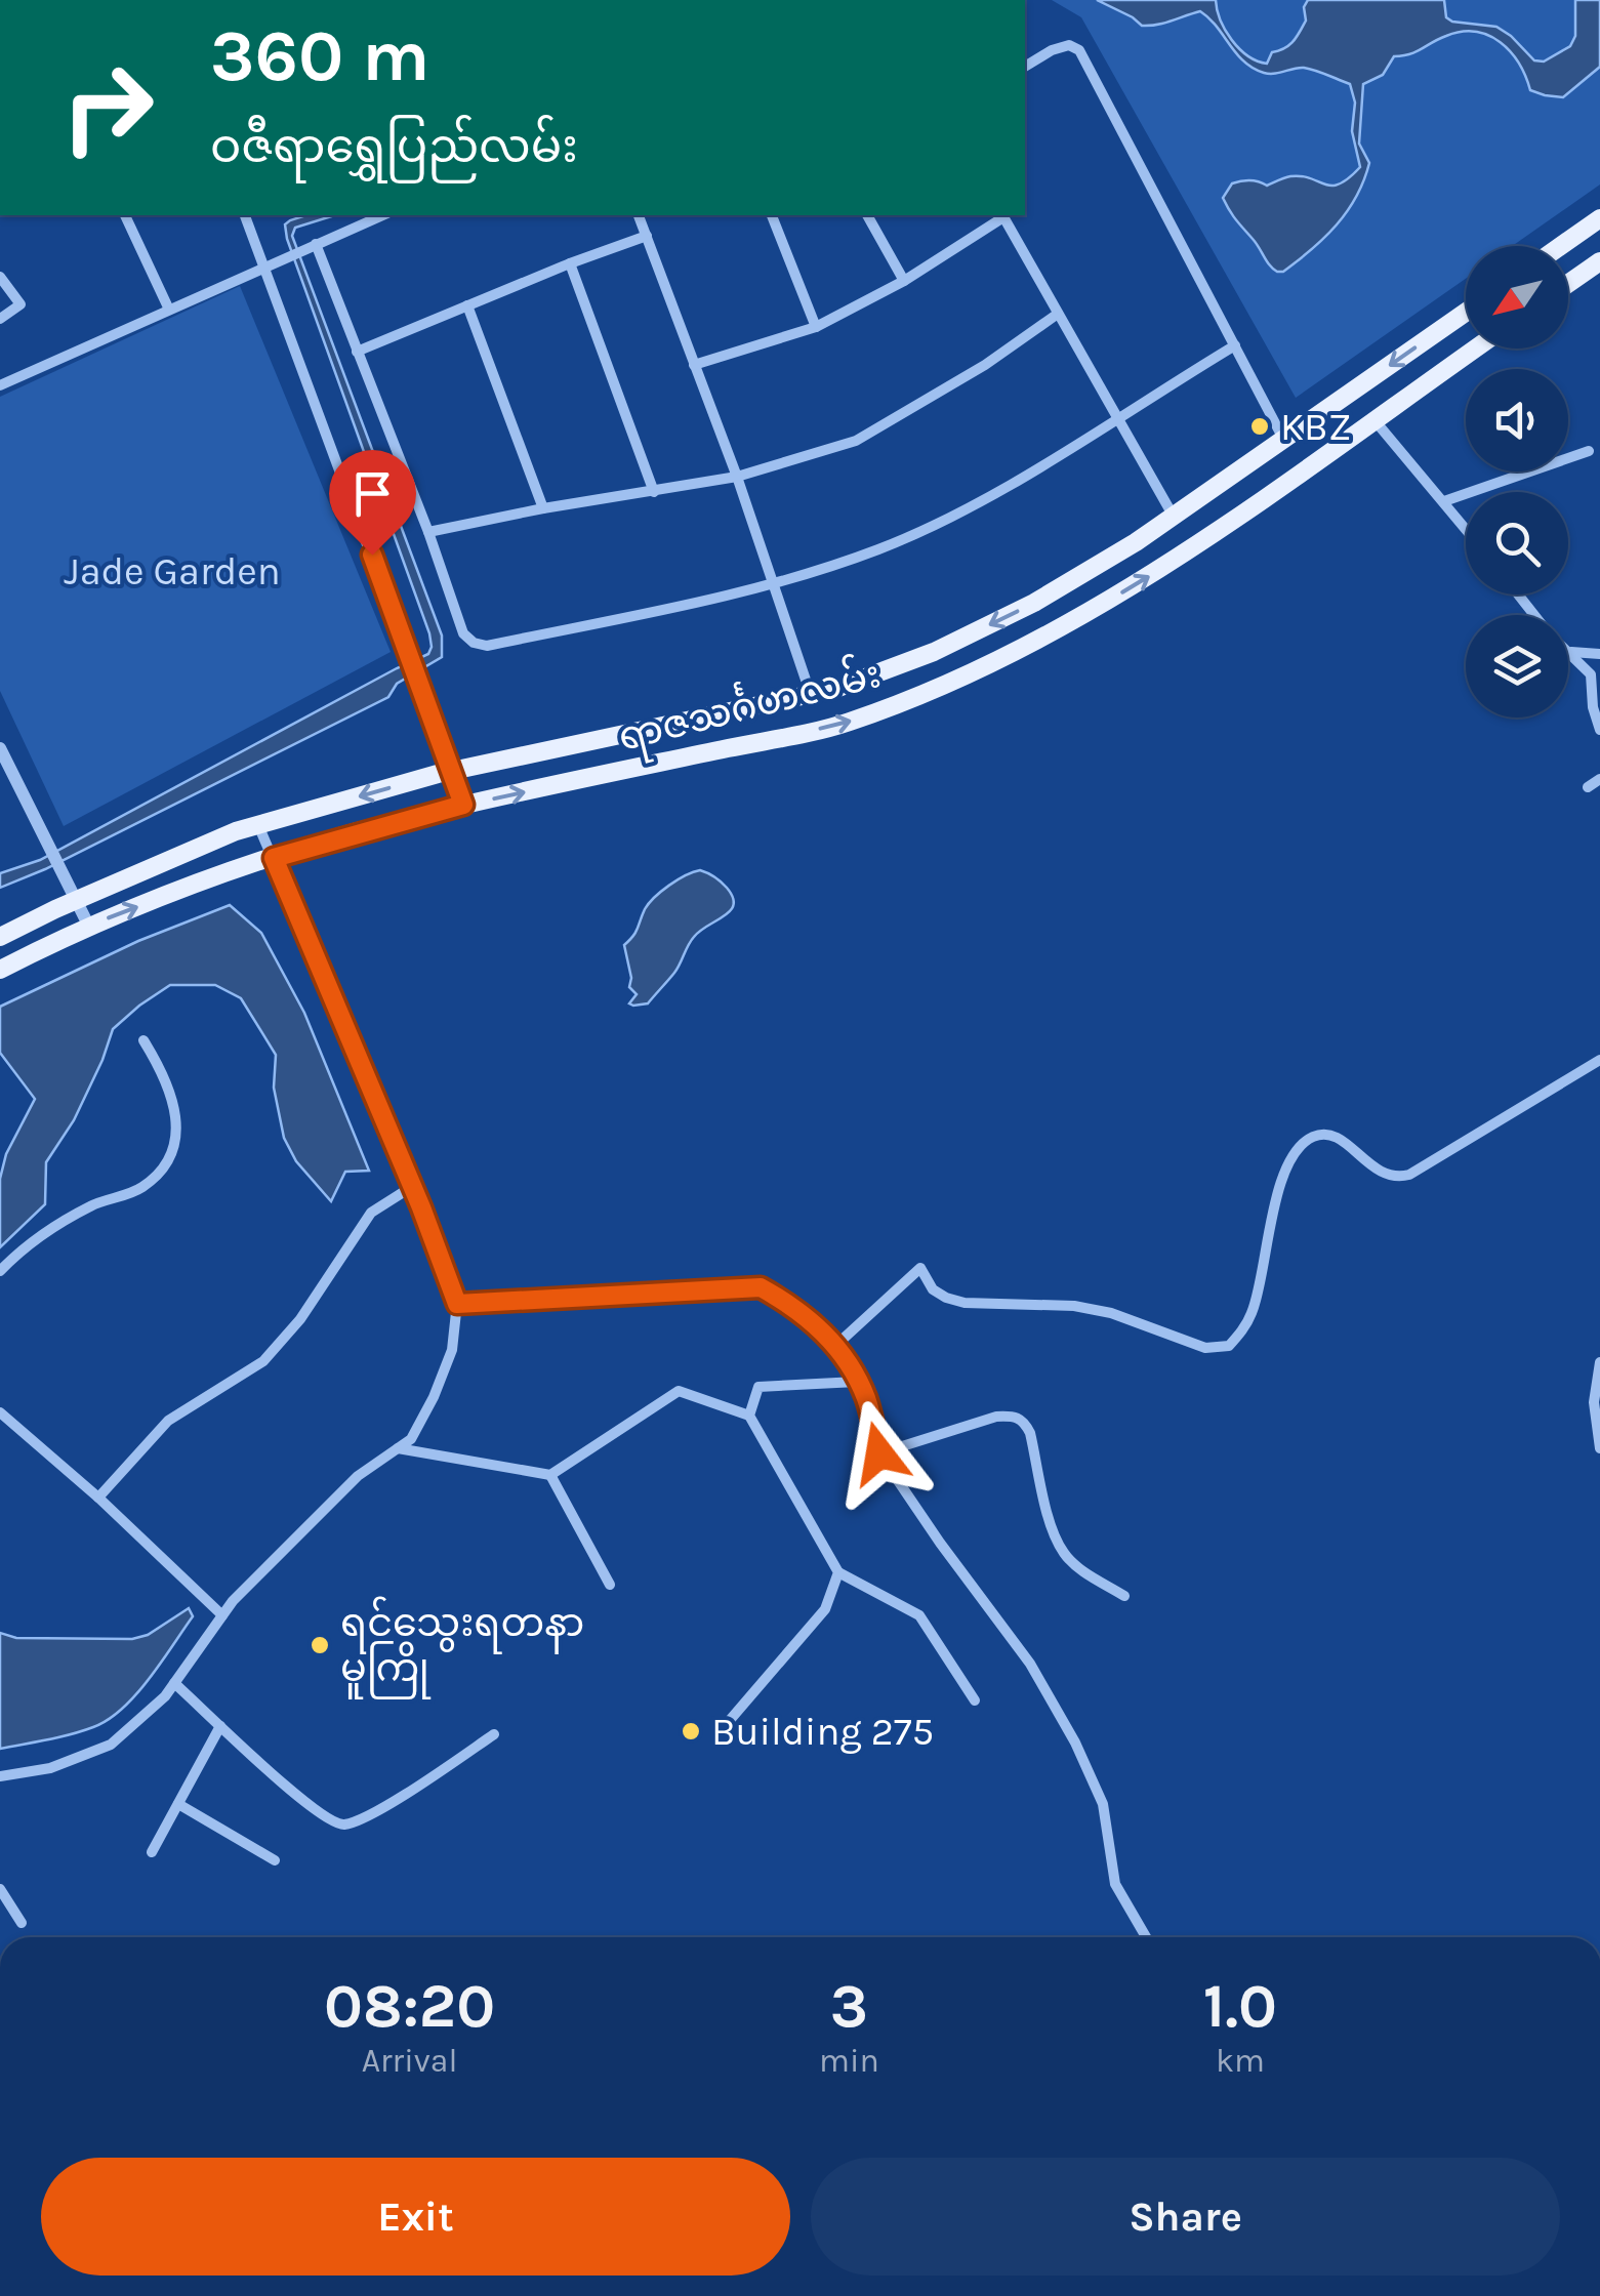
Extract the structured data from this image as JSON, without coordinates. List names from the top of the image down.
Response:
{
  "streets": {
    "main road": ["ရာဇသင်္ဂဟလမ်း"]
  },
  "parks": ["Jade Garden"],
  "places": ["KBZ", "ရင်သွေးရတနာ မူကြို", "Building 275"],
  "north": "bottom left",
  "page": {
    "turn": ["360 m", "ဝဇီရာရွှေပြည်လမ်း"],
    "eta": [
      "08:20",
      "Arrival",
      "3",
      "min",
      "1.0",
      "km"
    ],
    "buttons": ["Exit", "Share"]
  }
}
